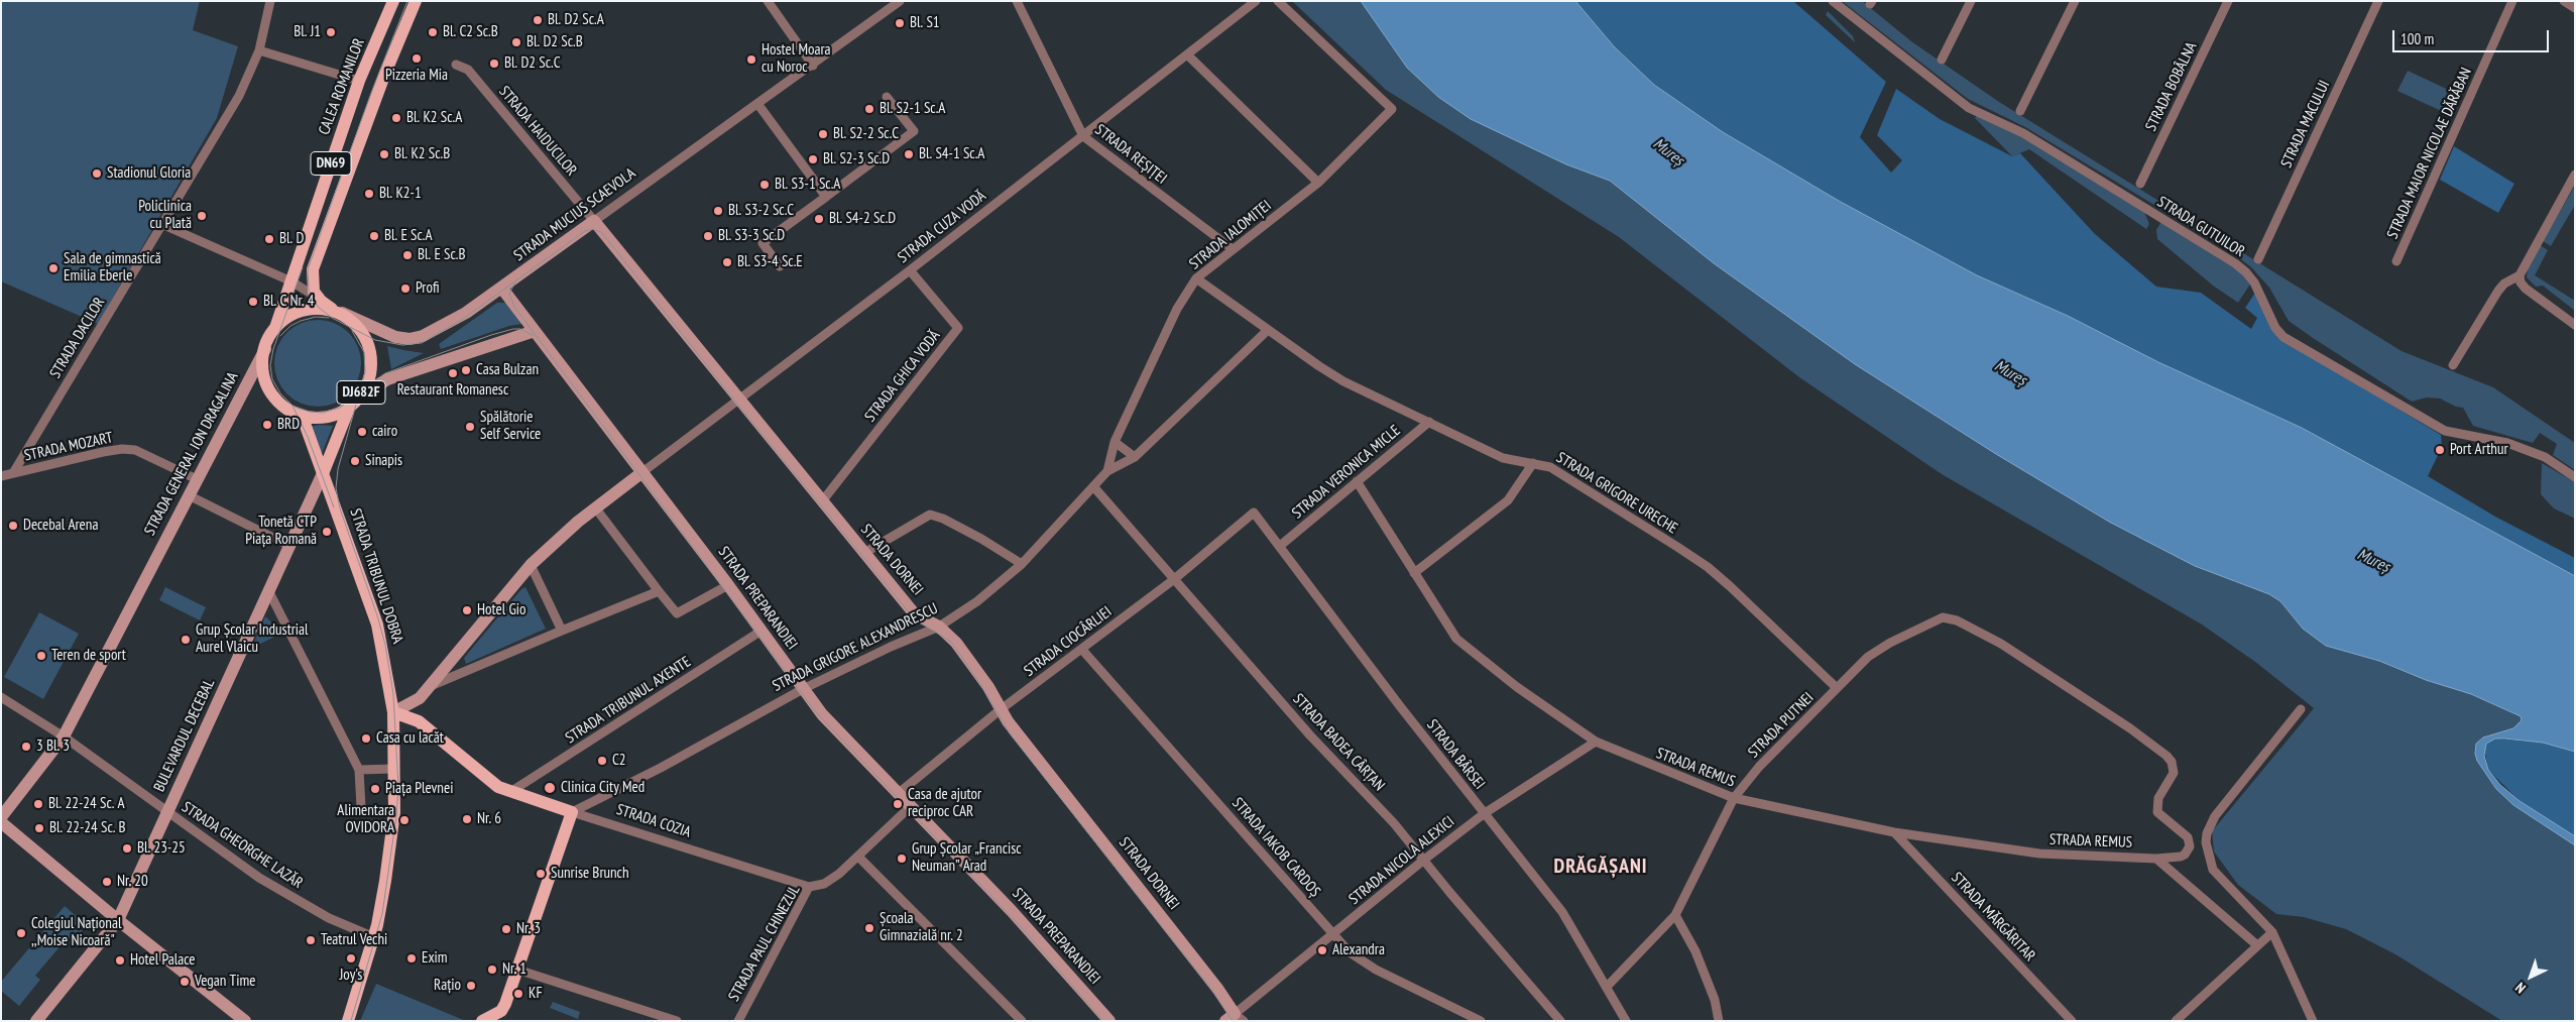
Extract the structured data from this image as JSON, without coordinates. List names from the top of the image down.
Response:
{
  "streets": {
    "main road": [
      "CALEA ROMANILOR",
      "DN69",
      "STRADA MUCIUS SCAEVOLA",
      "DJ682F",
      "STRADA GENERAL ION DRAGALINA",
      "STRADA DORNEI",
      "STRADA TRIBUNUL DOBRA",
      "STRADA PREPARANDIEI",
      "BULEVARDUL DECEBAL",
      "STRADA COZIA"
    ],
    "street": [
      "STRADA BOBÂLNA",
      "STRADA MACULUI",
      "STRADA HAIDUCILOR",
      "STRADA MAIOR NICOLAE DĂRĂBAN",
      "STRADA REȘIȚEI",
      "STRADA CUZA VODĂ",
      "STRADA GUTUILOR",
      "STRADA IALOMIȚEI",
      "STRADA DACILOR",
      "STRADA GHICA VODĂ",
      "STRADA MOZART",
      "STRADA VERONICA MICLE",
      "STRADA GRIGORE URECHE",
      "STRADA CIOCÂRLIEI",
      "STRADA GRIGORE ALEXANDRESCU",
      "STRADA TRIBUNUL AXENTE",
      "STRADA PUTNEI",
      "STRADA BADEA CÂRȚAN",
      "STRADA BÂRSEI",
      "STRADA REMUS",
      "STRADA GHEORGHE LAZĂR",
      "STRADA IAKOB CARDOȘ",
      "STRADA NICOLA ALEXICI",
      "STRADA MĂRGĂRITAR",
      "STRADA PAUL CHINEZUL"
    ]
  },
  "crossings": [
    ["CALEA ROMANILOR", "STRADA MUCIUS SCAEVOLA"],
    ["CALEA ROMANILOR", "DJ682F"],
    ["CALEA ROMANILOR", "STRADA GENERAL ION DRAGALINA"],
    ["STRADA HAIDUCILOR", "STRADA MUCIUS SCAEVOLA"],
    ["STRADA HAIDUCILOR", "STRADA DORNEI"],
    ["STRADA REȘIȚEI", "STRADA CUZA VODĂ"],
    ["STRADA REȘIȚEI", "STRADA IALOMIȚEI"],
    ["STRADA MUCIUS SCAEVOLA", "DJ682F"],
    ["STRADA MUCIUS SCAEVOLA", "STRADA GENERAL ION DRAGALINA"],
    ["STRADA MUCIUS SCAEVOLA", "STRADA DORNEI"],
    ["STRADA MUCIUS SCAEVOLA", "STRADA PREPARANDIEI"],
    ["STRADA CUZA VODĂ", "STRADA GHICA VODĂ"],
    ["STRADA CUZA VODĂ", "STRADA DORNEI"],
    ["STRADA CUZA VODĂ", "STRADA PREPARANDIEI"],
    ["STRADA IALOMIȚEI", "STRADA GRIGORE URECHE"],
    ["STRADA IALOMIȚEI", "STRADA GRIGORE ALEXANDRESCU"],
    ["STRADA DACILOR", "STRADA MOZART"],
    ["STRADA GHICA VODĂ", "STRADA DORNEI"],
    ["DJ682F", "STRADA GENERAL ION DRAGALINA"],
    ["DJ682F", "STRADA PREPARANDIEI"],
    ["STRADA MOZART", "STRADA GENERAL ION DRAGALINA"],
    ["STRADA GENERAL ION DRAGALINA", "STRADA GHEORGHE LAZĂR"],
    ["STRADA VERONICA MICLE", "STRADA GRIGORE URECHE"],
    ["STRADA VERONICA MICLE", "STRADA BÂRSEI"],
    ["STRADA VERONICA MICLE", "STRADA REMUS"],
    ["STRADA GRIGORE URECHE", "STRADA GRIGORE ALEXANDRESCU"],
    ["STRADA GRIGORE URECHE", "STRADA PUTNEI"],
    ["STRADA DORNEI", "STRADA CIOCÂRLIEI"],
    ["STRADA DORNEI", "STRADA GRIGORE ALEXANDRESCU"],
    ["STRADA DORNEI", "STRADA NICOLA ALEXICI"],
    ["STRADA TRIBUNUL DOBRA", "BULEVARDUL DECEBAL"],
    ["STRADA TRIBUNUL DOBRA", "STRADA COZIA"],
    ["STRADA TRIBUNUL DOBRA", "STRADA GHEORGHE LAZĂR"],
    ["STRADA PREPARANDIEI", "STRADA CIOCÂRLIEI"],
    ["STRADA PREPARANDIEI", "STRADA GRIGORE ALEXANDRESCU"],
    ["STRADA PREPARANDIEI", "STRADA TRIBUNUL AXENTE"],
    ["STRADA PREPARANDIEI", "STRADA PAUL CHINEZUL"],
    ["STRADA CIOCÂRLIEI", "STRADA BADEA CÂRȚAN"],
    ["STRADA CIOCÂRLIEI", "STRADA BÂRSEI"],
    ["STRADA CIOCÂRLIEI", "STRADA IAKOB CARDOȘ"],
    ["STRADA GRIGORE ALEXANDRESCU", "STRADA BADEA CÂRȚAN"],
    ["STRADA GRIGORE ALEXANDRESCU", "STRADA COZIA"],
    ["STRADA TRIBUNUL AXENTE", "STRADA COZIA"],
    ["STRADA PUTNEI", "STRADA BÂRSEI"],
    ["STRADA PUTNEI", "STRADA REMUS"],
    ["BULEVARDUL DECEBAL", "STRADA GHEORGHE LAZĂR"],
    ["STRADA BADEA CÂRȚAN", "STRADA NICOLA ALEXICI"],
    ["STRADA BÂRSEI", "STRADA NICOLA ALEXICI"],
    ["STRADA REMUS", "STRADA NICOLA ALEXICI"],
    ["STRADA REMUS", "STRADA MĂRGĂRITAR"],
    ["STRADA COZIA", "STRADA PAUL CHINEZUL"],
    ["STRADA IAKOB CARDOȘ", "STRADA NICOLA ALEXICI"]
  ],
  "districts": ["DRĂGĂȘANI"],
  "water": ["Mureș"],
  "places": [
    "Bl. D2 Sc.A",
    "Bl. S1",
    "Bl. J1",
    "Bl. C2 Sc.B",
    "Bl. D2 Sc.B",
    "Pizzeria Mia",
    "Hostel Moara cu Noroc",
    "Bl. D2 Sc.C",
    "Bl. S2-1 Sc.A",
    "Bl. K2 Sc.A",
    "Bl. S2-2 Sc.C",
    "Bl. K2 Sc.B",
    "Bl. S4-1 Sc.A",
    "Bl. S2-3 Sc.D",
    "Stadionul Gloria",
    "Bl. S3-1 Sc.A",
    "Bl. K2-1",
    "Bl. S3-2 Sc.C",
    "Policlinica cu Plată",
    "Bl. S4-2 Sc.D",
    "Bl. E Sc.A",
    "Bl. S3-3 Sc.D",
    "Bl. D",
    "Bl. E Sc.B",
    "Bl. S3-4 Sc.E",
    "Sala de gimnastică Emilia Eberle",
    "Profi",
    "Bl. C Nr. 4",
    "Casa Bulzan",
    "Restaurant Romanesc",
    "BRD",
    "Spălătorie Self Service",
    "cairo",
    "Port Arthur",
    "Sinapis",
    "Decebal Arena",
    "Tonetă CTP Piața Romană",
    "Hotel Gio",
    "Grup Școlar Industrial Aurel Vlaicu",
    "Teren de sport",
    "Casa cu lacăt",
    "3 Bl. 3",
    "C2",
    "Clinica City Med",
    "Piața Plevnei",
    "Bl. 22-24 Sc. A",
    "Casa de ajutor reciproc CAR",
    "Nr. 6",
    "Alimentara OVIDORA",
    "Bl. 22-24 Sc. B",
    "Bl. 23-25",
    "Grup Școlar „Francisc Neuman” Arad",
    "Sunrise Brunch",
    "Nr. 20",
    "Școala Gimnazială nr. 2",
    "Nr. 3",
    "Colegiul Național ,,Moise Nicoară\"",
    "Teatrul Vechi",
    "Alexandra",
    "Joy's",
    "Exim",
    "Hotel Palace",
    "Nr. 1",
    "Vegan Time",
    "Rațio",
    "KF"
  ],
  "scale_bar": "100 m",
  "north": "bottom left"
}
